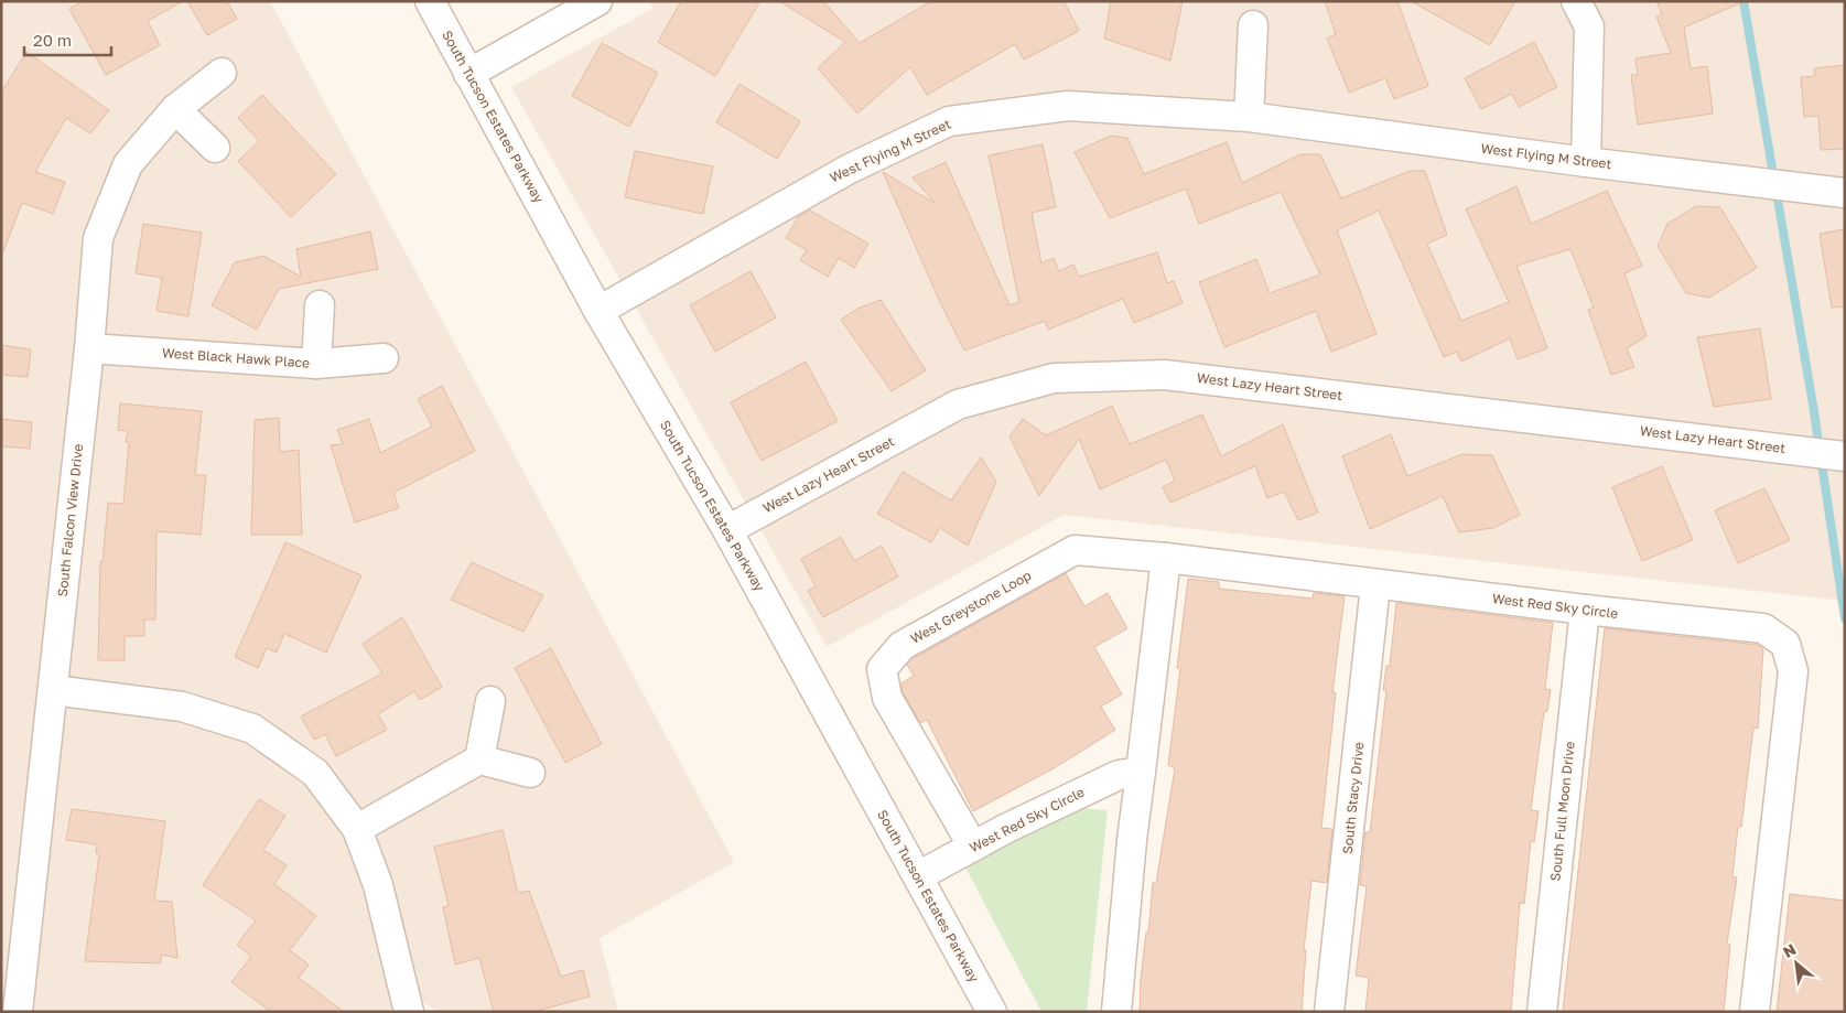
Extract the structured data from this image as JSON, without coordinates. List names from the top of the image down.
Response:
{
  "streets": {
    "street": [
      "South Tucson Estates Parkway",
      "West Flying M Street",
      "West Black Hawk Place",
      "West Lazy Heart Street",
      "South Falcon View Drive",
      "West Red Sky Circle",
      "West Greystone Loop",
      "South Stacy Drive",
      "South Full Moon Drive"
    ]
  },
  "crossings": [
    ["South Tucson Estates Parkway", "West Flying M Street"],
    ["South Tucson Estates Parkway", "West Lazy Heart Street"],
    ["South Tucson Estates Parkway", "West Red Sky Circle"],
    ["West Black Hawk Place", "South Falcon View Drive"],
    ["West Red Sky Circle", "West Greystone Loop"],
    ["West Red Sky Circle", "South Stacy Drive"],
    ["West Red Sky Circle", "South Full Moon Drive"]
  ],
  "scale_bar": "20 m",
  "north": "top left"
}
